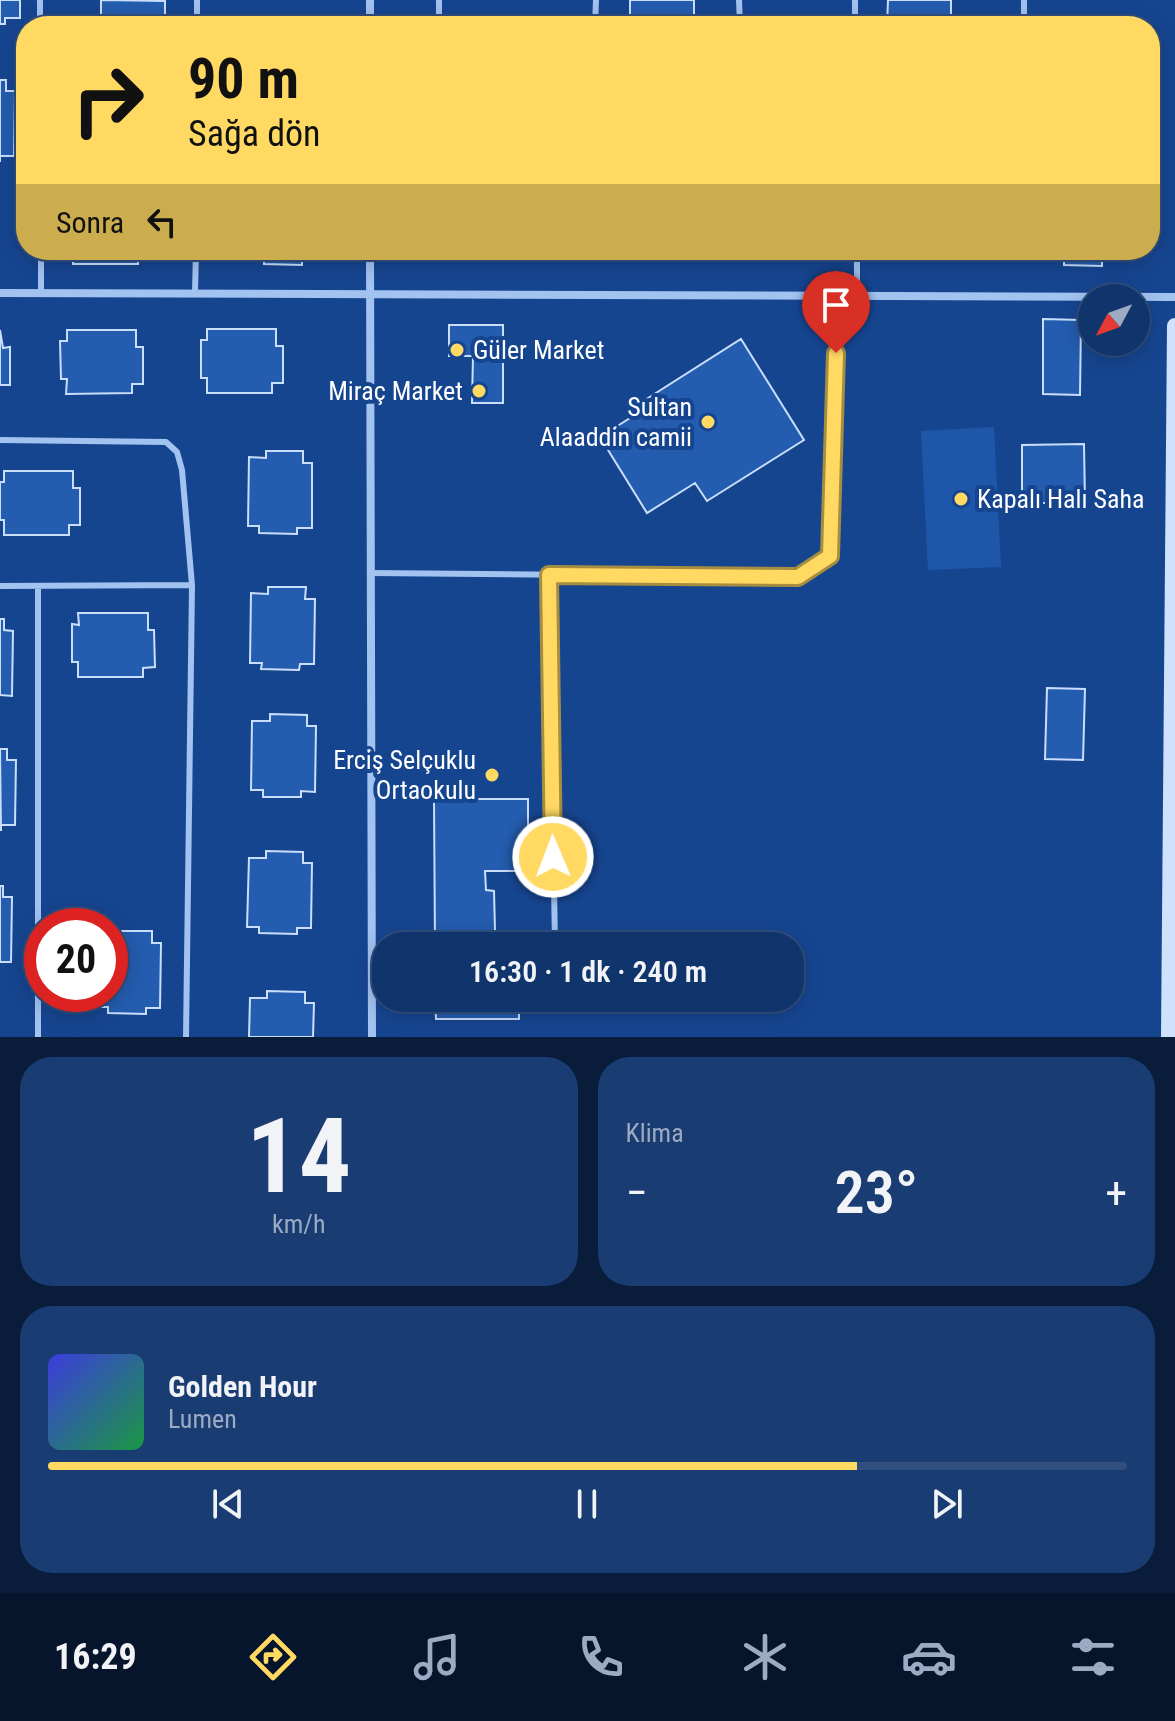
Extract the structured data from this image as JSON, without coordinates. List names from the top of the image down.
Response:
{
  "places": [
    "Güler Market",
    "Miraç Market",
    "Sultan Alaaddin camii",
    "Kapalı Halı Saha",
    "Erciş Selçuklu Ortaokulu"
  ],
  "north": "bottom left",
  "page": {
    "turn": ["90 m", "Sağa dön"],
    "then": "Sonra",
    "limit": "20",
    "trip": "16:30 · 1 dk · 240 m",
    "tile": [
      ["14", "km/h"],
      "Klima"
    ],
    "heat": ["−", "23°", "+"],
    "song": ["Golden Hour", "Lumen"],
    "tabs": "16:29"
  }
}
